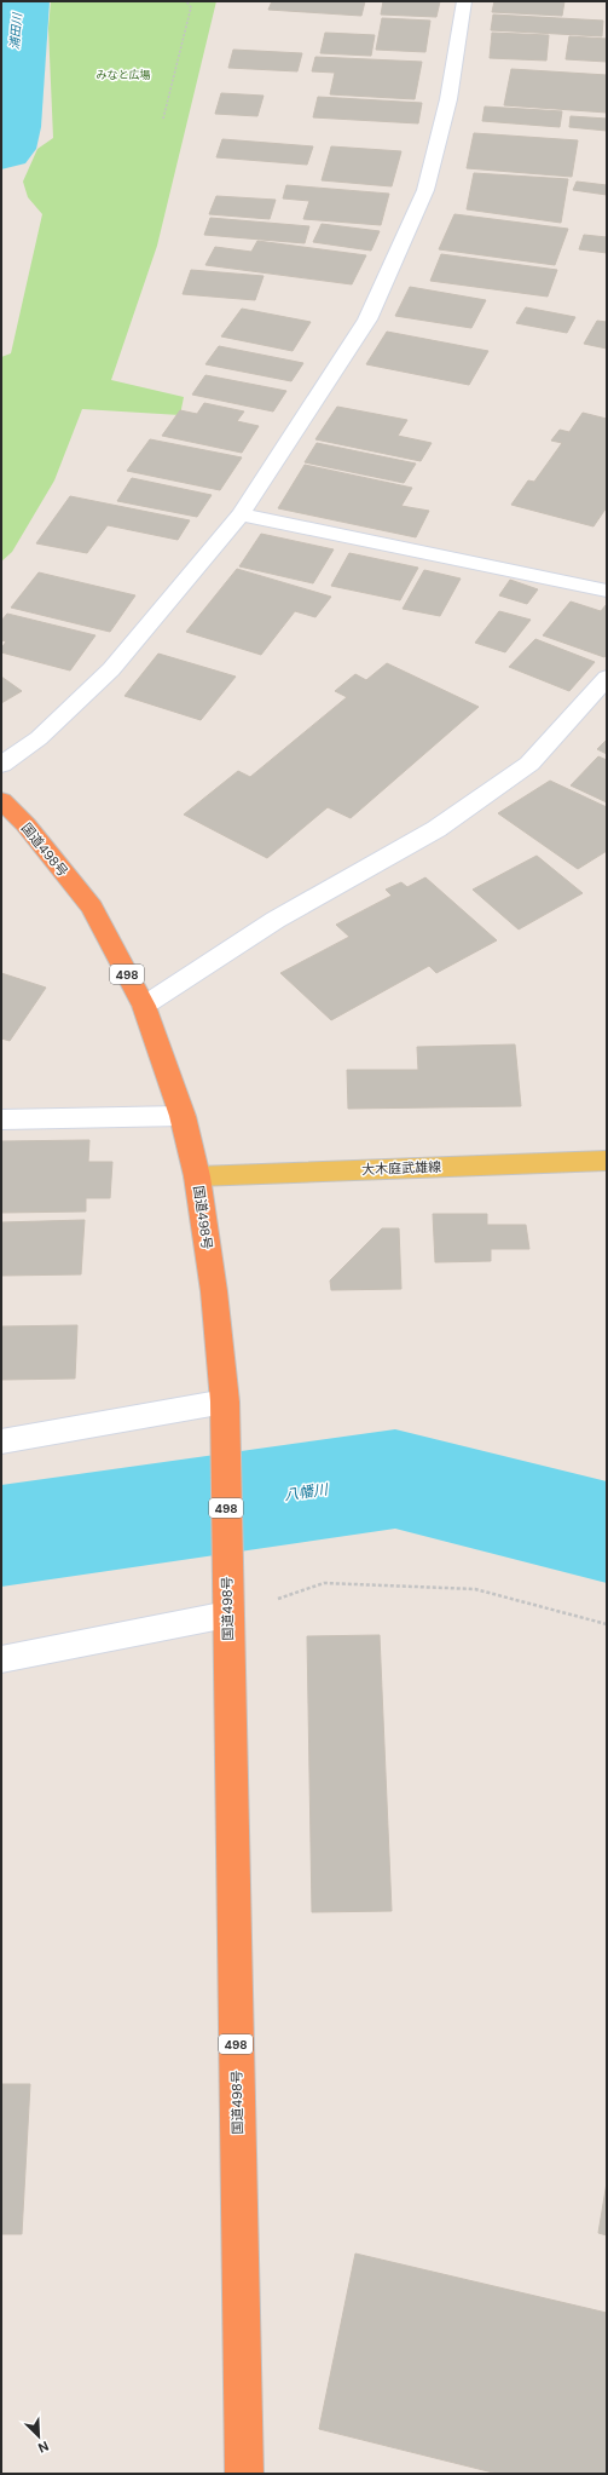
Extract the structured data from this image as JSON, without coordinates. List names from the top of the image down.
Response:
{
  "streets": {
    "highway": ["国道498号", "498"],
    "main road": ["大木庭武雄線"]
  },
  "crossings": [
    ["国道498号", "大木庭武雄線"]
  ],
  "water": ["浦田川", "八幡川"],
  "parks": ["みなと広場"],
  "north": "bottom right"
}
